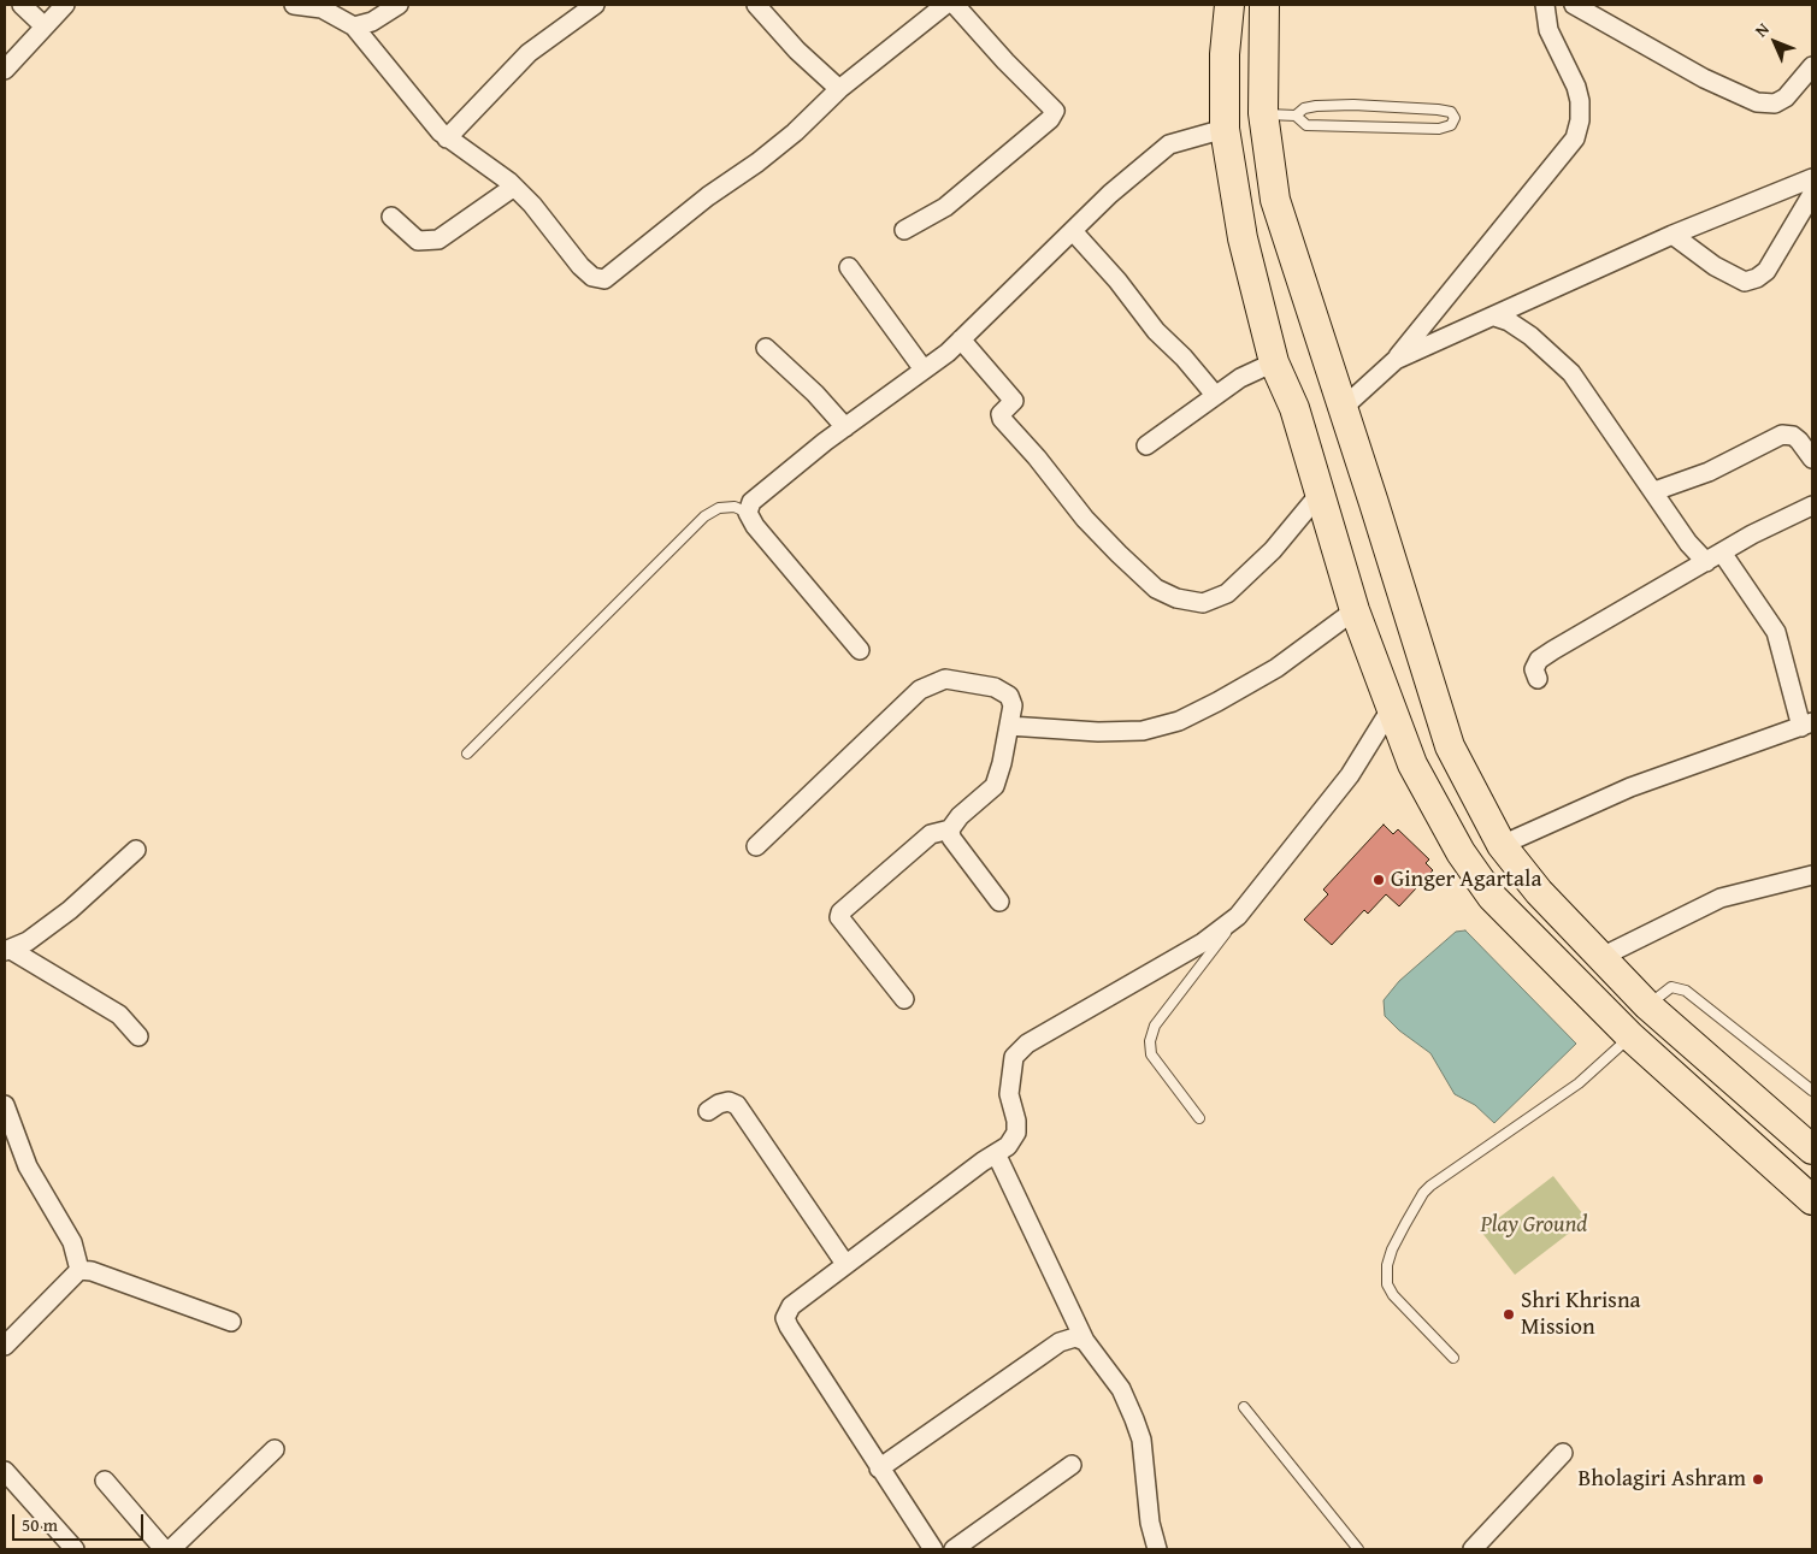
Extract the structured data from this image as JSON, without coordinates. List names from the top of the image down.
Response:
{
  "parks": ["Play Ground"],
  "places": ["Ginger Agartala", "Shri Khrisna Mission", "Bholagiri Ashram"],
  "scale_bar": "50 m",
  "north": "top left"
}
